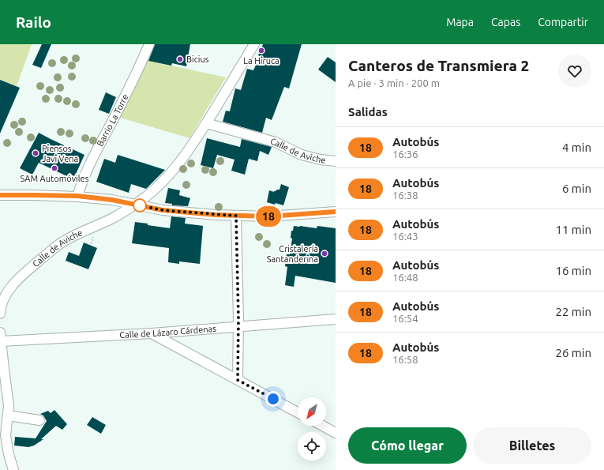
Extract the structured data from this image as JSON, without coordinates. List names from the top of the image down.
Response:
{
  "streets": {
    "street": ["Barrio La Torre", "Calle de Aviche", "Calle de Lázaro Cárdenas"]
  },
  "places": [
    "La Hiruca",
    "Bicius",
    "Piensos Javi Vena",
    "SAM Automóviles",
    "Cristalería Santanderina"
  ],
  "lines": ["bus line 18"],
  "north": "bottom left",
  "page": {
    "header": "Railo",
    "nav": ["Mapa", "Capas", "Compartir"],
    "on_map": "18",
    "heading": [
      ["Canteros de Transmiera 2", "A pie · 3 min · 200 m"],
      "Salidas"
    ],
    "list": [
      {
        "mark": "18",
        "name": "Autobús",
        "note": "16:36",
        "value": "4 min"
      },
      {
        "mark": "18",
        "name": "Autobús",
        "note": "16:38",
        "value": "6 min"
      },
      {
        "mark": "18",
        "name": "Autobús",
        "note": "16:43",
        "value": "11 min"
      },
      {
        "mark": "18",
        "name": "Autobús",
        "note": "16:48",
        "value": "16 min"
      },
      {
        "mark": "18",
        "name": "Autobús",
        "note": "16:54",
        "value": "22 min"
      },
      {
        "mark": "18",
        "name": "Autobús",
        "note": "16:58",
        "value": "26 min"
      }
    ],
    "buttons": ["Cómo llegar", "Billetes"]
  }
}
